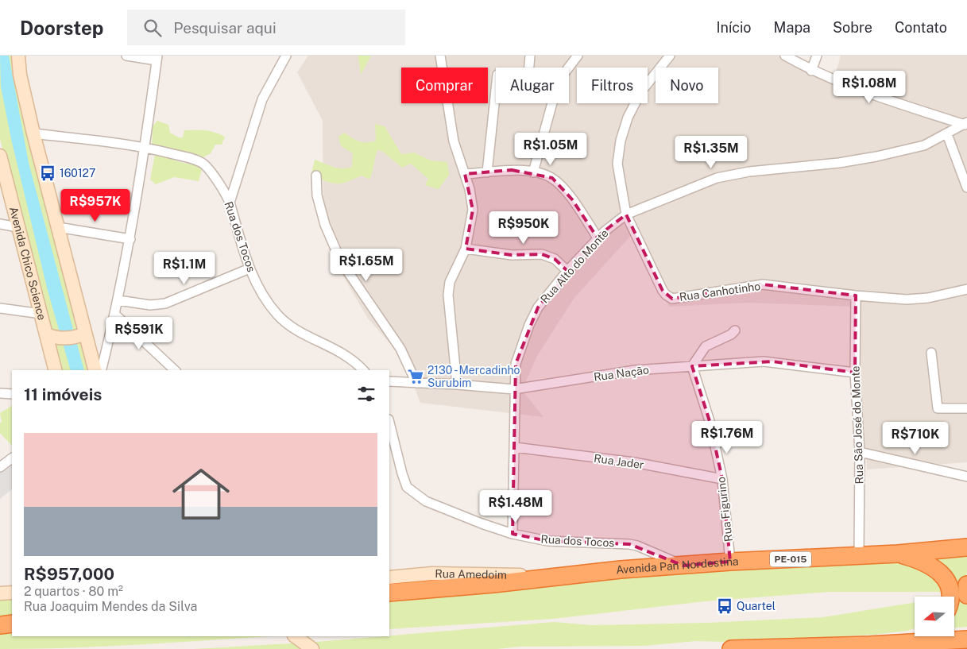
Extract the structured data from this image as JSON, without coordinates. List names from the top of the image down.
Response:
{
  "streets": {
    "highway": ["PE-015", "Avenida Pan Nordestina"],
    "main road": ["Avenida Chico Science", "Rua Amedoim"],
    "street": [
      "Rua dos Tocos",
      "Rua Alto do Monte",
      "Rua Canhotinho",
      "Rua Nação",
      "Rua São José do Monte",
      "Rua Jader",
      "Rua Figurino"
    ]
  },
  "crossings": [
    ["Rua dos Tocos", "Rua Alto do Monte"],
    ["Rua dos Tocos", "Avenida Pan Nordestina"],
    ["Rua Alto do Monte", "Rua Canhotinho"],
    ["Rua Alto do Monte", "Rua Nação"],
    ["Rua Alto do Monte", "Rua Jader"],
    ["Rua Canhotinho", "Rua São José do Monte"],
    ["Rua Nação", "Rua São José do Monte"],
    ["Rua Nação", "Rua Figurino"],
    ["Rua São José do Monte", "Avenida Pan Nordestina"],
    ["Rua Jader", "Rua Figurino"],
    ["Rua Figurino", "Avenida Pan Nordestina"],
    ["Avenida Pan Nordestina", "Rua Amedoim"]
  ],
  "places": {
    "bus stop": ["160127", "Quartel"],
    "supermarket": ["2130 - Mercadinho Surubim"]
  },
  "north": "left",
  "page": {
    "header": "Doorstep",
    "search": "Pesquisar aqui",
    "nav": [
      "Início",
      "Mapa",
      "Sobre",
      "Contato"
    ],
    "chip": [
      "Comprar",
      "Alugar",
      "Filtros",
      "Novo"
    ],
    "price": [
      "R$1.08M",
      "R$1.05M",
      "R$1.35M",
      "R$957K",
      "R$950K",
      "R$1.65M",
      "R$1.1M",
      "R$591K",
      "R$1.76M",
      "R$710K",
      "R$1.48M"
    ],
    "heading": "11 imóveis",
    "list": [
      {
        "name": "R$957,000",
        "note": "2 quartos · 80 m² · Rua Joaquim Mendes da Silva"
      }
    ]
  }
}
